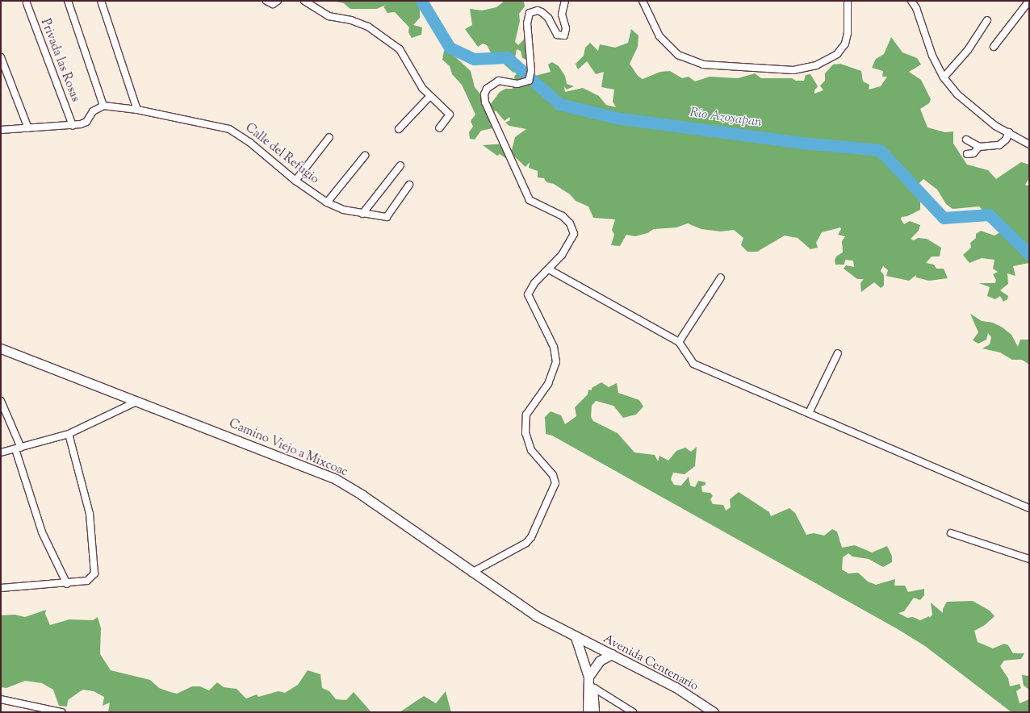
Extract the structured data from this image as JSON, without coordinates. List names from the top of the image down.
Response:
{
  "streets": {
    "main road": ["Camino Viejo a Mixcoac", "Avenida Centenario"],
    "street": ["Privada las Rosas", "Calle del Refugio"]
  },
  "crossings": [
    ["Camino Viejo a Mixcoac", "Avenida Centenario"]
  ],
  "water": ["Rio Azoyapan"]
}
